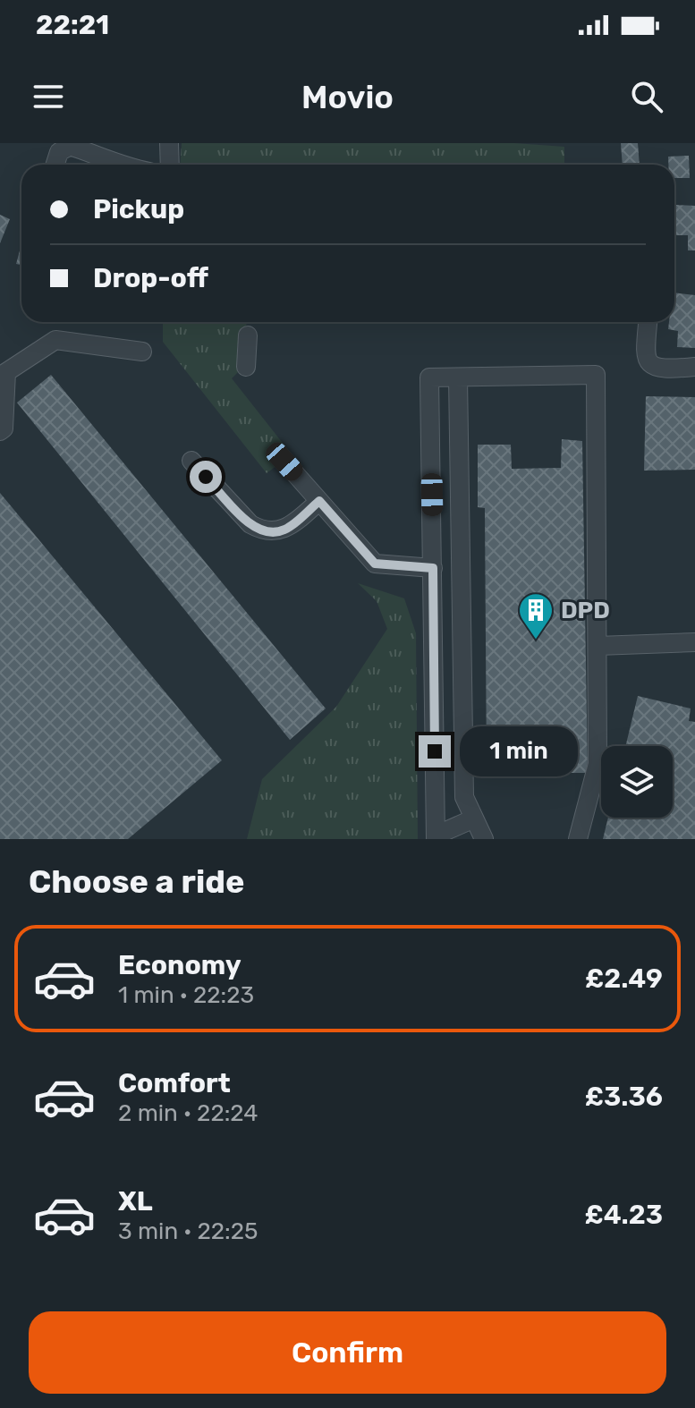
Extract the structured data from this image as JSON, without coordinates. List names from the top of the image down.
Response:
{
  "places": {
    "building": ["DPD"]
  },
  "page": {
    "status": "22:21",
    "header": "Movio",
    "banner": ["Pickup", "Drop-off"],
    "bubble": "1 min",
    "heading": "Choose a ride",
    "list": [
      {
        "name": "Economy",
        "note": "1 min · 22:23",
        "value": "£2.49"
      },
      {
        "name": "Comfort",
        "note": "2 min · 22:24",
        "value": "£3.36"
      },
      {
        "name": "XL",
        "note": "3 min · 22:25",
        "value": "£4.23"
      }
    ],
    "buttons": "Confirm"
  }
}
